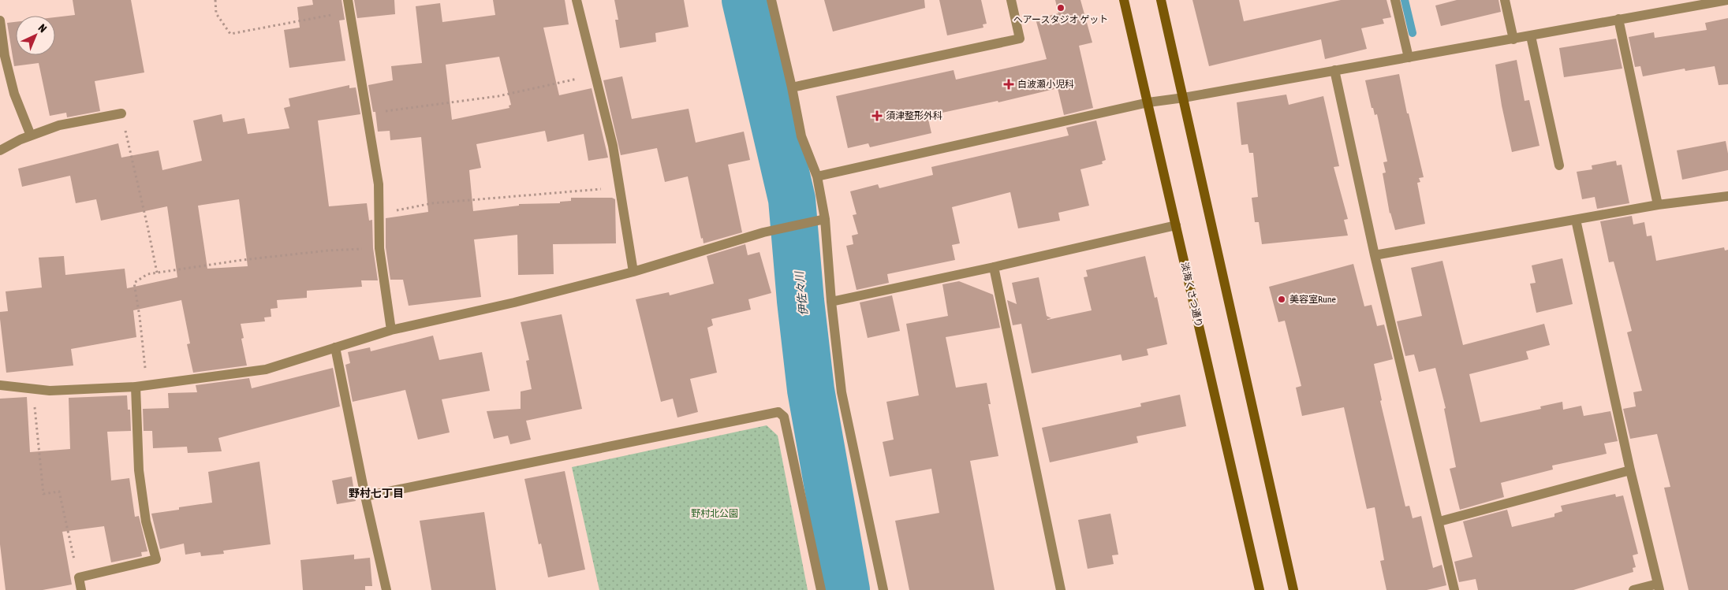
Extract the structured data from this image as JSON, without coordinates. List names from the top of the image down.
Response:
{
  "streets": {
    "street": ["淡海くさつ通り"]
  },
  "districts": ["野村七丁目"],
  "water": ["伊佐々川"],
  "parks": ["野村北公園"],
  "places": {
    "other": ["ヘアースタジオ ゲット", "美容室Rune"],
    "health": ["白波瀬小児科", "須津整形外科"]
  },
  "north": "top right"
}
